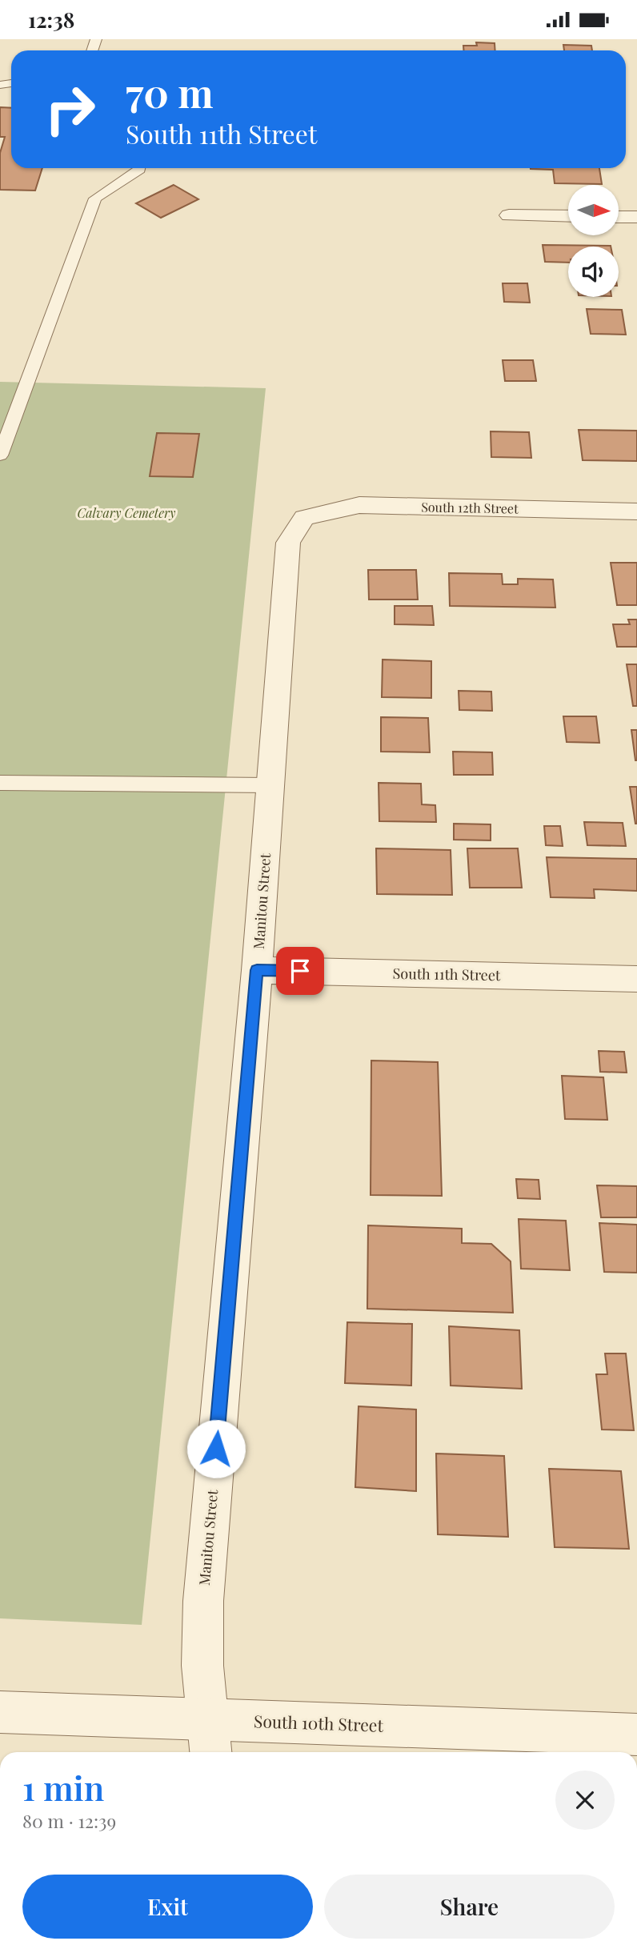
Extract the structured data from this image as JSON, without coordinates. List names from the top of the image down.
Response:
{
  "streets": {
    "street": [
      "South 12th Street",
      "Manitou Street",
      "South 11th Street",
      "South 10th Street"
    ]
  },
  "crossings": [
    ["South 12th Street", "Manitou Street"],
    ["Manitou Street", "South 11th Street"],
    ["Manitou Street", "South 10th Street"]
  ],
  "parks": ["Calvary Cemetery"],
  "north": "right",
  "page": {
    "status": "12:38",
    "turn": ["70 m", "South 11th Street"],
    "heading": ["1 min", "80 m · 12:39"],
    "buttons": ["Exit", "Share"]
  }
}
